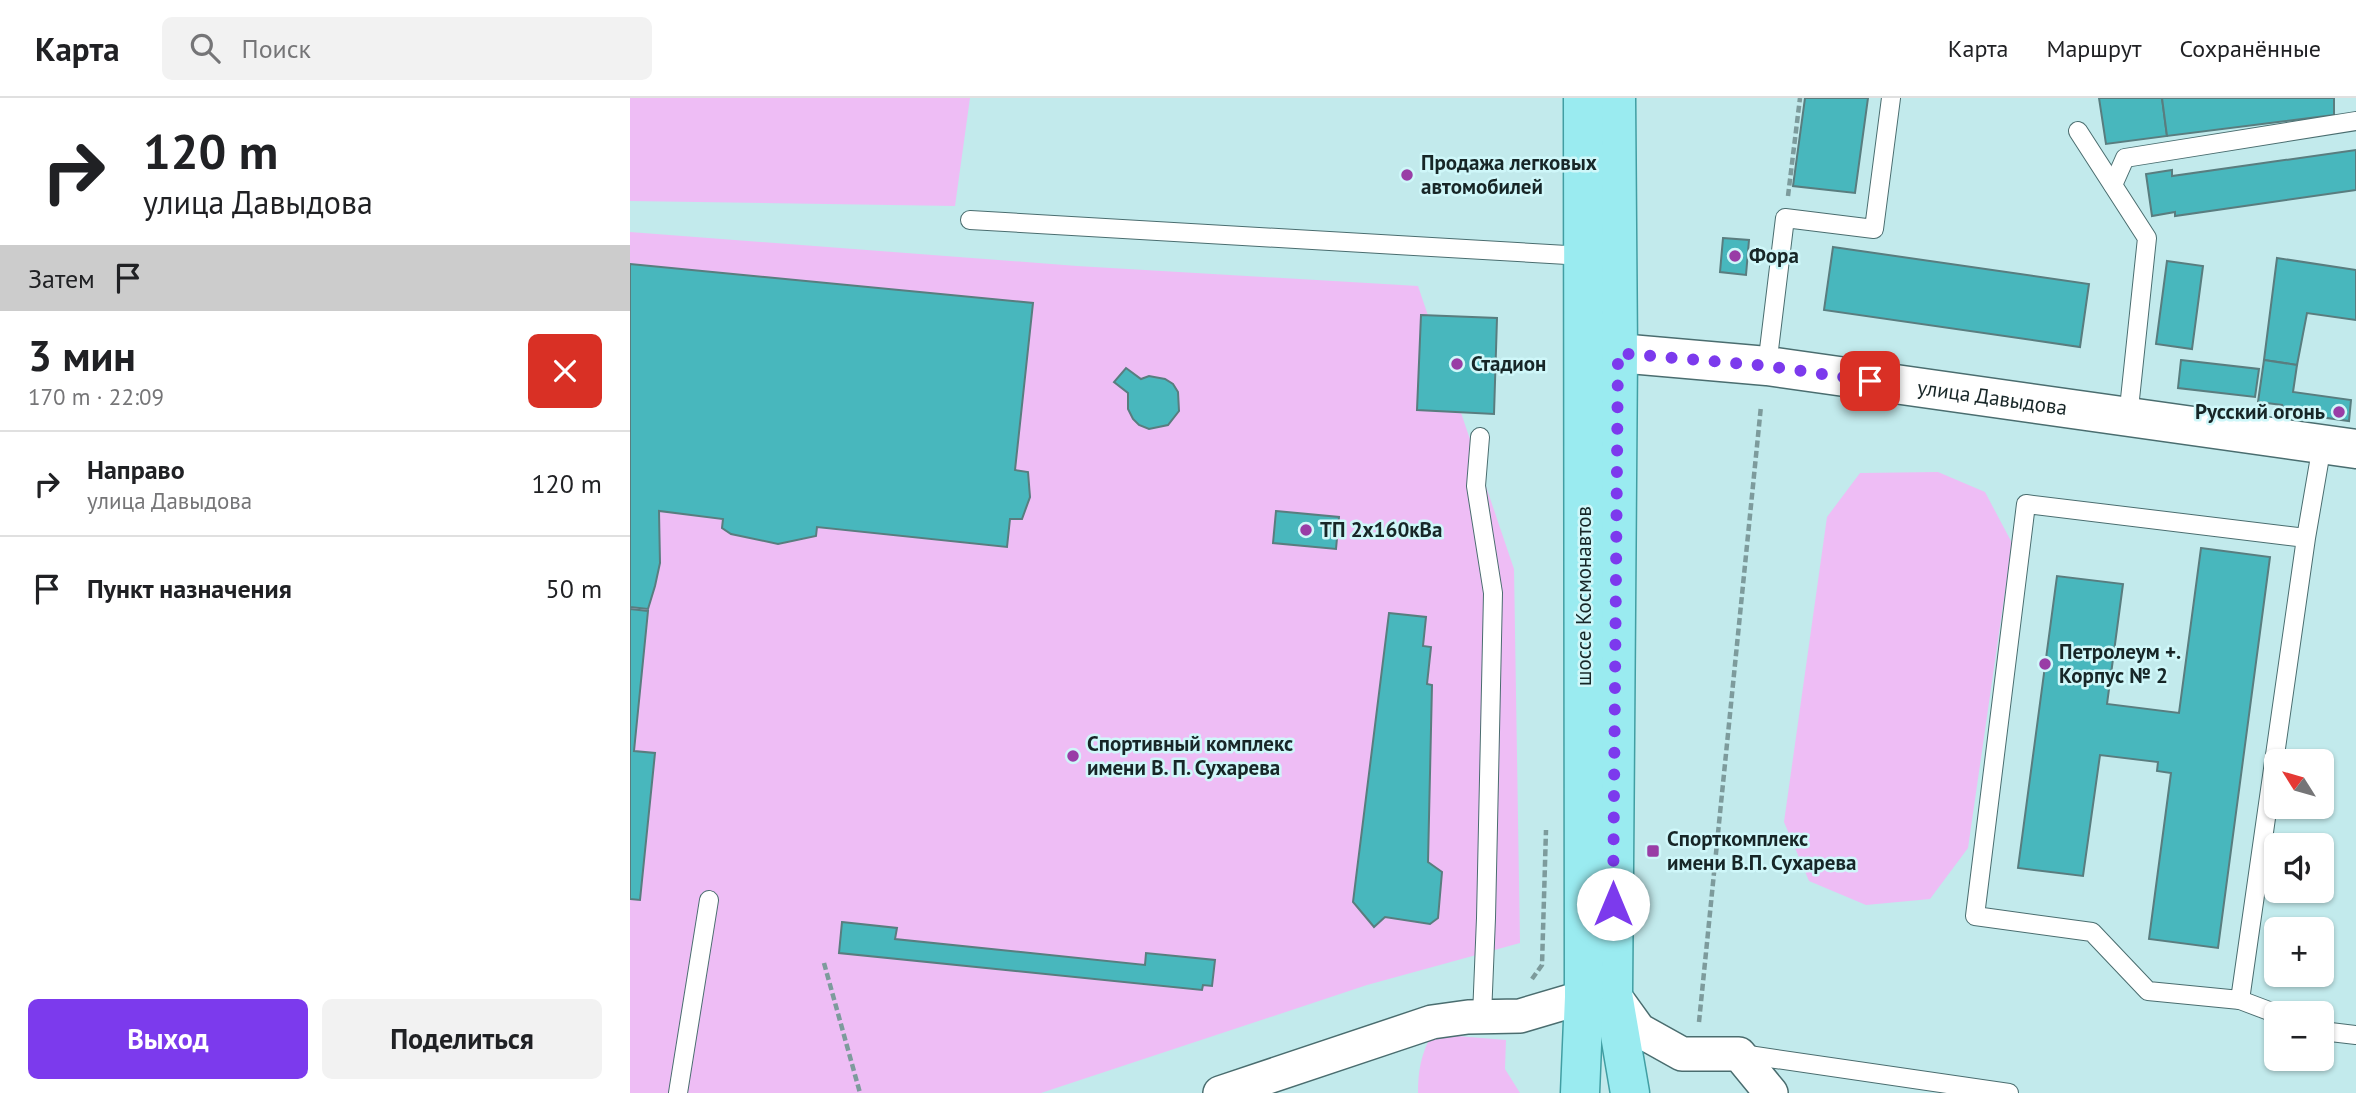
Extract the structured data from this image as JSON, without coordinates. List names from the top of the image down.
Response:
{
  "streets": {
    "main road": ["шоссе Космонавтов"],
    "street": ["улица Давыдова"]
  },
  "crossings": [
    ["улица Давыдова", "шоссе Космонавтов"]
  ],
  "places": {
    "other": [
      "Продажа легковых автомобилей",
      "Фора",
      "Стадион",
      "Русский огонь",
      "ТП 2х160кВа",
      "Петролеум +. Корпус № 2",
      "Спортивный комплекс имени В. П. Сухарева"
    ],
    "transit": ["Спорткомплекс имени В.П. Сухарева"]
  },
  "north": "top left",
  "page": {
    "header": "Карта",
    "search": "Поиск",
    "nav": ["Карта", "Маршрут", "Сохранённые"],
    "turn": ["120 m", "улица Давыдова"],
    "then": "Затем",
    "heading": ["3 мин", "170 m · 22:09"],
    "list": [
      {
        "name": "Направо",
        "note": "улица Давыдова",
        "value": "120 m"
      },
      {
        "name": "Пункт назначения",
        "value": "50 m"
      }
    ],
    "map_buttons": ["+", "−"],
    "buttons": ["Выход", "Поделиться"]
  }
}
